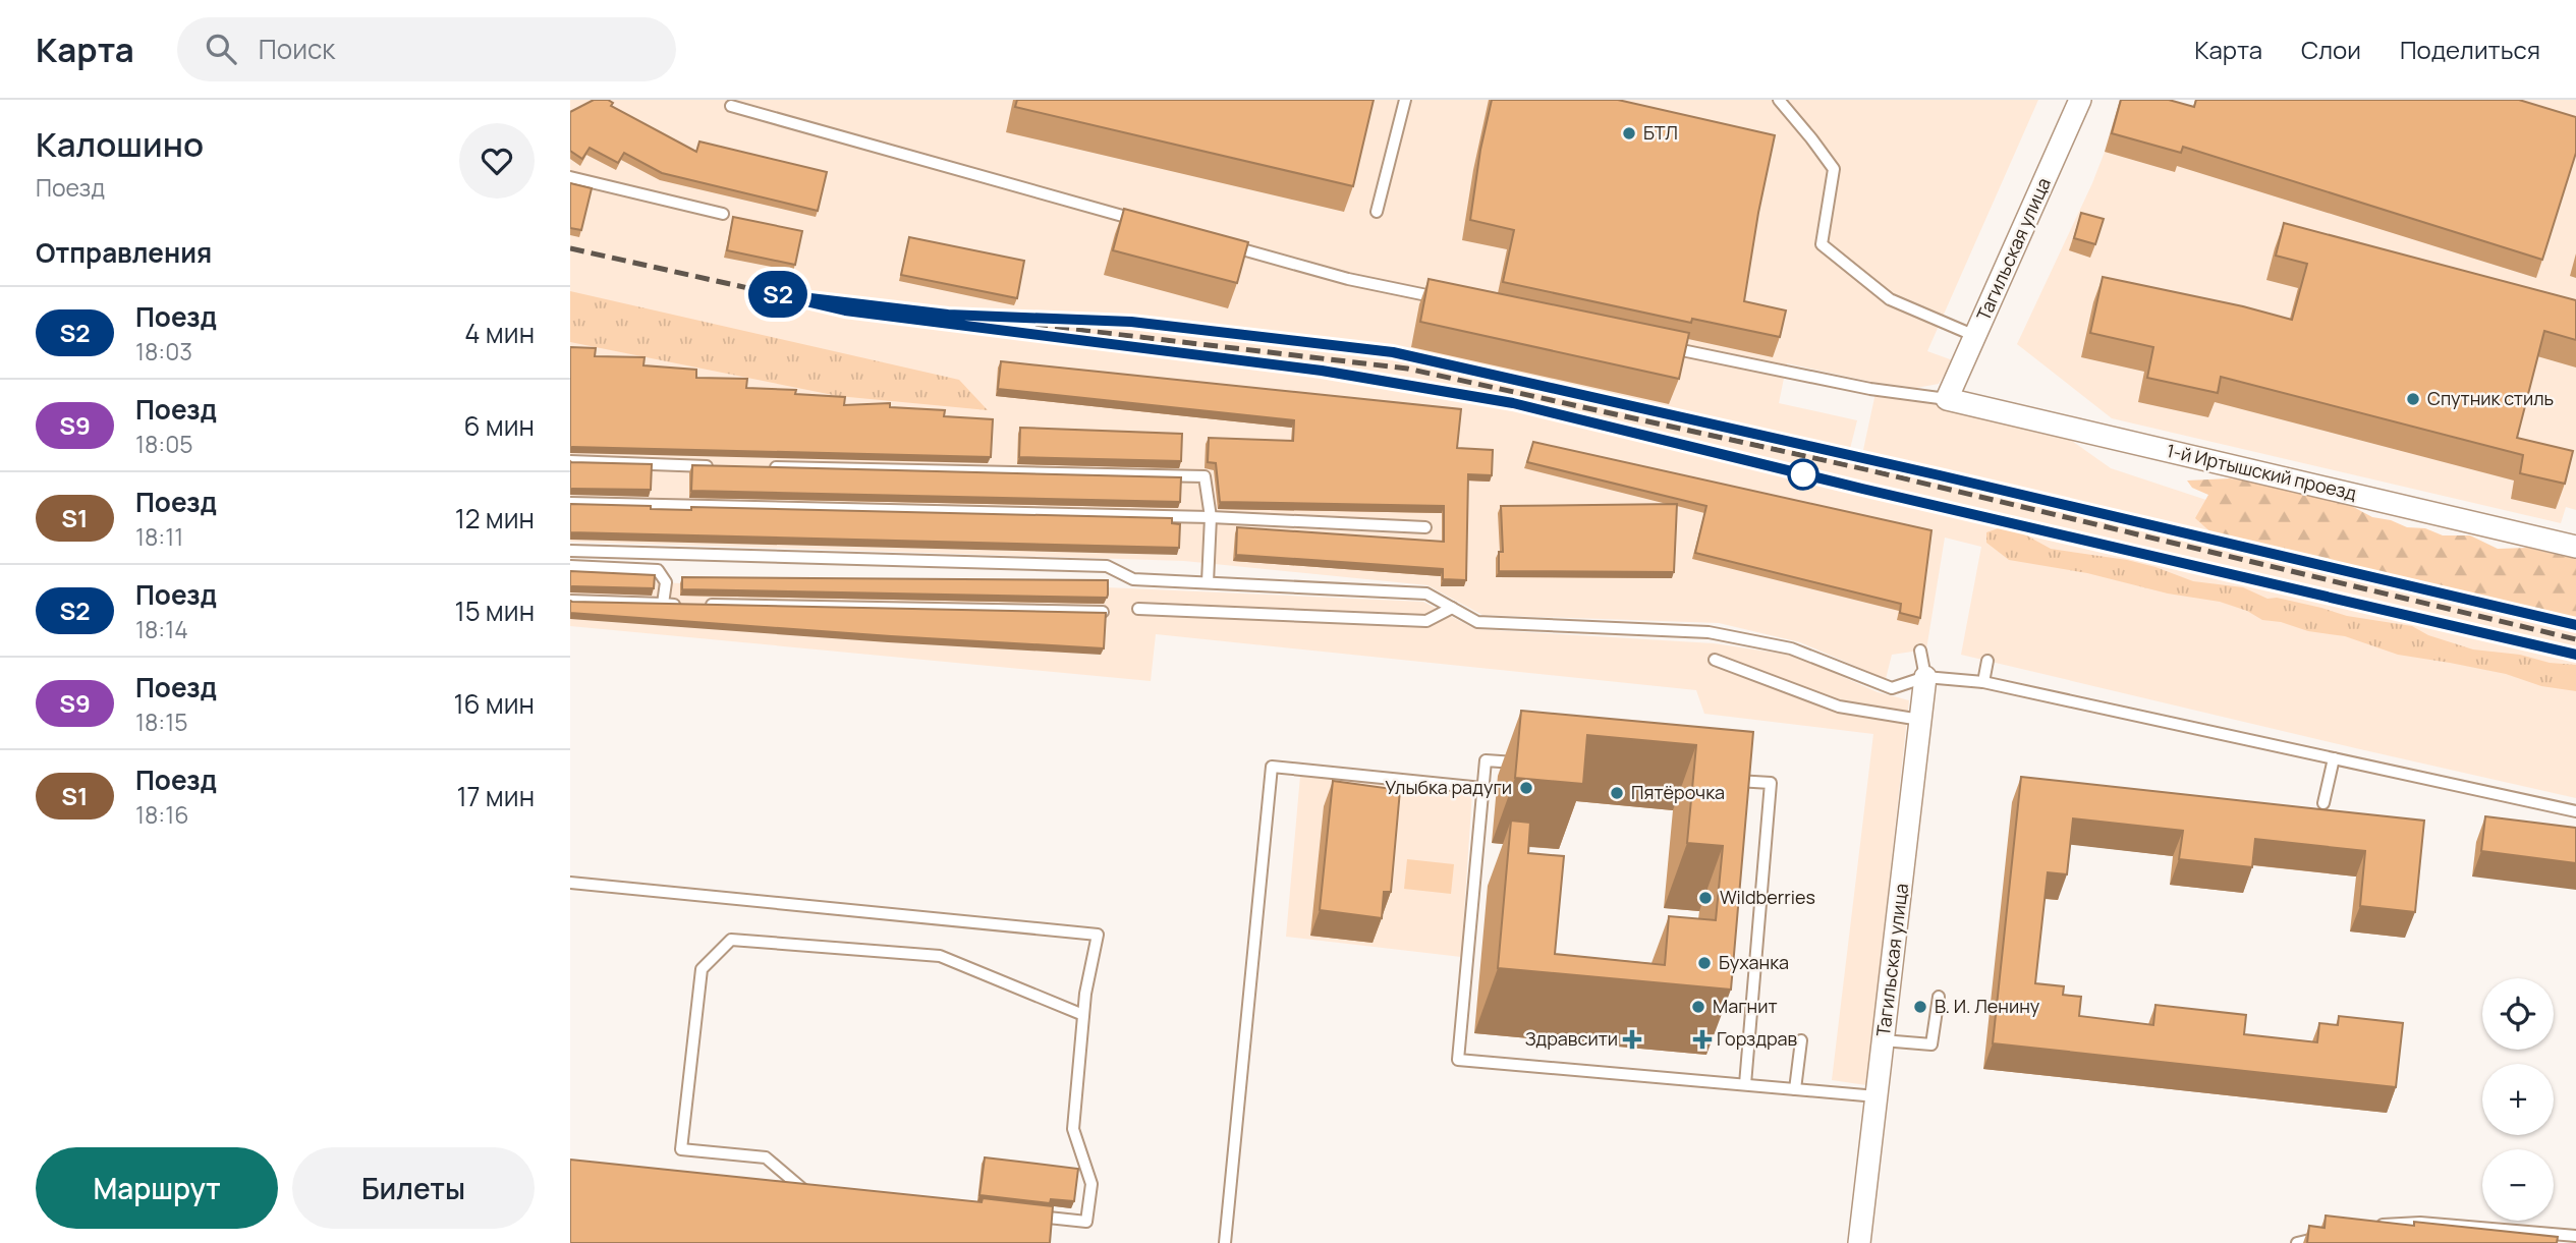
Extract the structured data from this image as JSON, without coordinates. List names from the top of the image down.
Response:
{
  "streets": {
    "street": ["Тагильская улица", "1-й Иртышский проезд"]
  },
  "crossings": [
    ["Тагильская улица", "1-й Иртышский проезд"]
  ],
  "places": {
    "other": [
      "БТЛ",
      "Спутник стиль",
      "Улыбка радуги",
      "Пятёрочка",
      "Wildberries",
      "Буханка",
      "Магнит",
      "В. И. Ленину"
    ],
    "health": ["Здравсити", "Горздрав"]
  },
  "page": {
    "header": "Карта",
    "search": "Поиск",
    "nav": ["Карта", "Слои", "Поделиться"],
    "heading": [
      ["Калошино", "Поезд"],
      "Отправления"
    ],
    "on_map": "S2",
    "list": [
      {
        "mark": "S2",
        "name": "Поезд",
        "note": "18:03",
        "value": "4 мин"
      },
      {
        "mark": "S9",
        "name": "Поезд",
        "note": "18:05",
        "value": "6 мин"
      },
      {
        "mark": "S1",
        "name": "Поезд",
        "note": "18:11",
        "value": "12 мин"
      },
      {
        "mark": "S2",
        "name": "Поезд",
        "note": "18:14",
        "value": "15 мин"
      },
      {
        "mark": "S9",
        "name": "Поезд",
        "note": "18:15",
        "value": "16 мин"
      },
      {
        "mark": "S1",
        "name": "Поезд",
        "note": "18:16",
        "value": "17 мин"
      }
    ],
    "map_buttons": ["+", "−"],
    "buttons": ["Маршрут", "Билеты"]
  }
}
